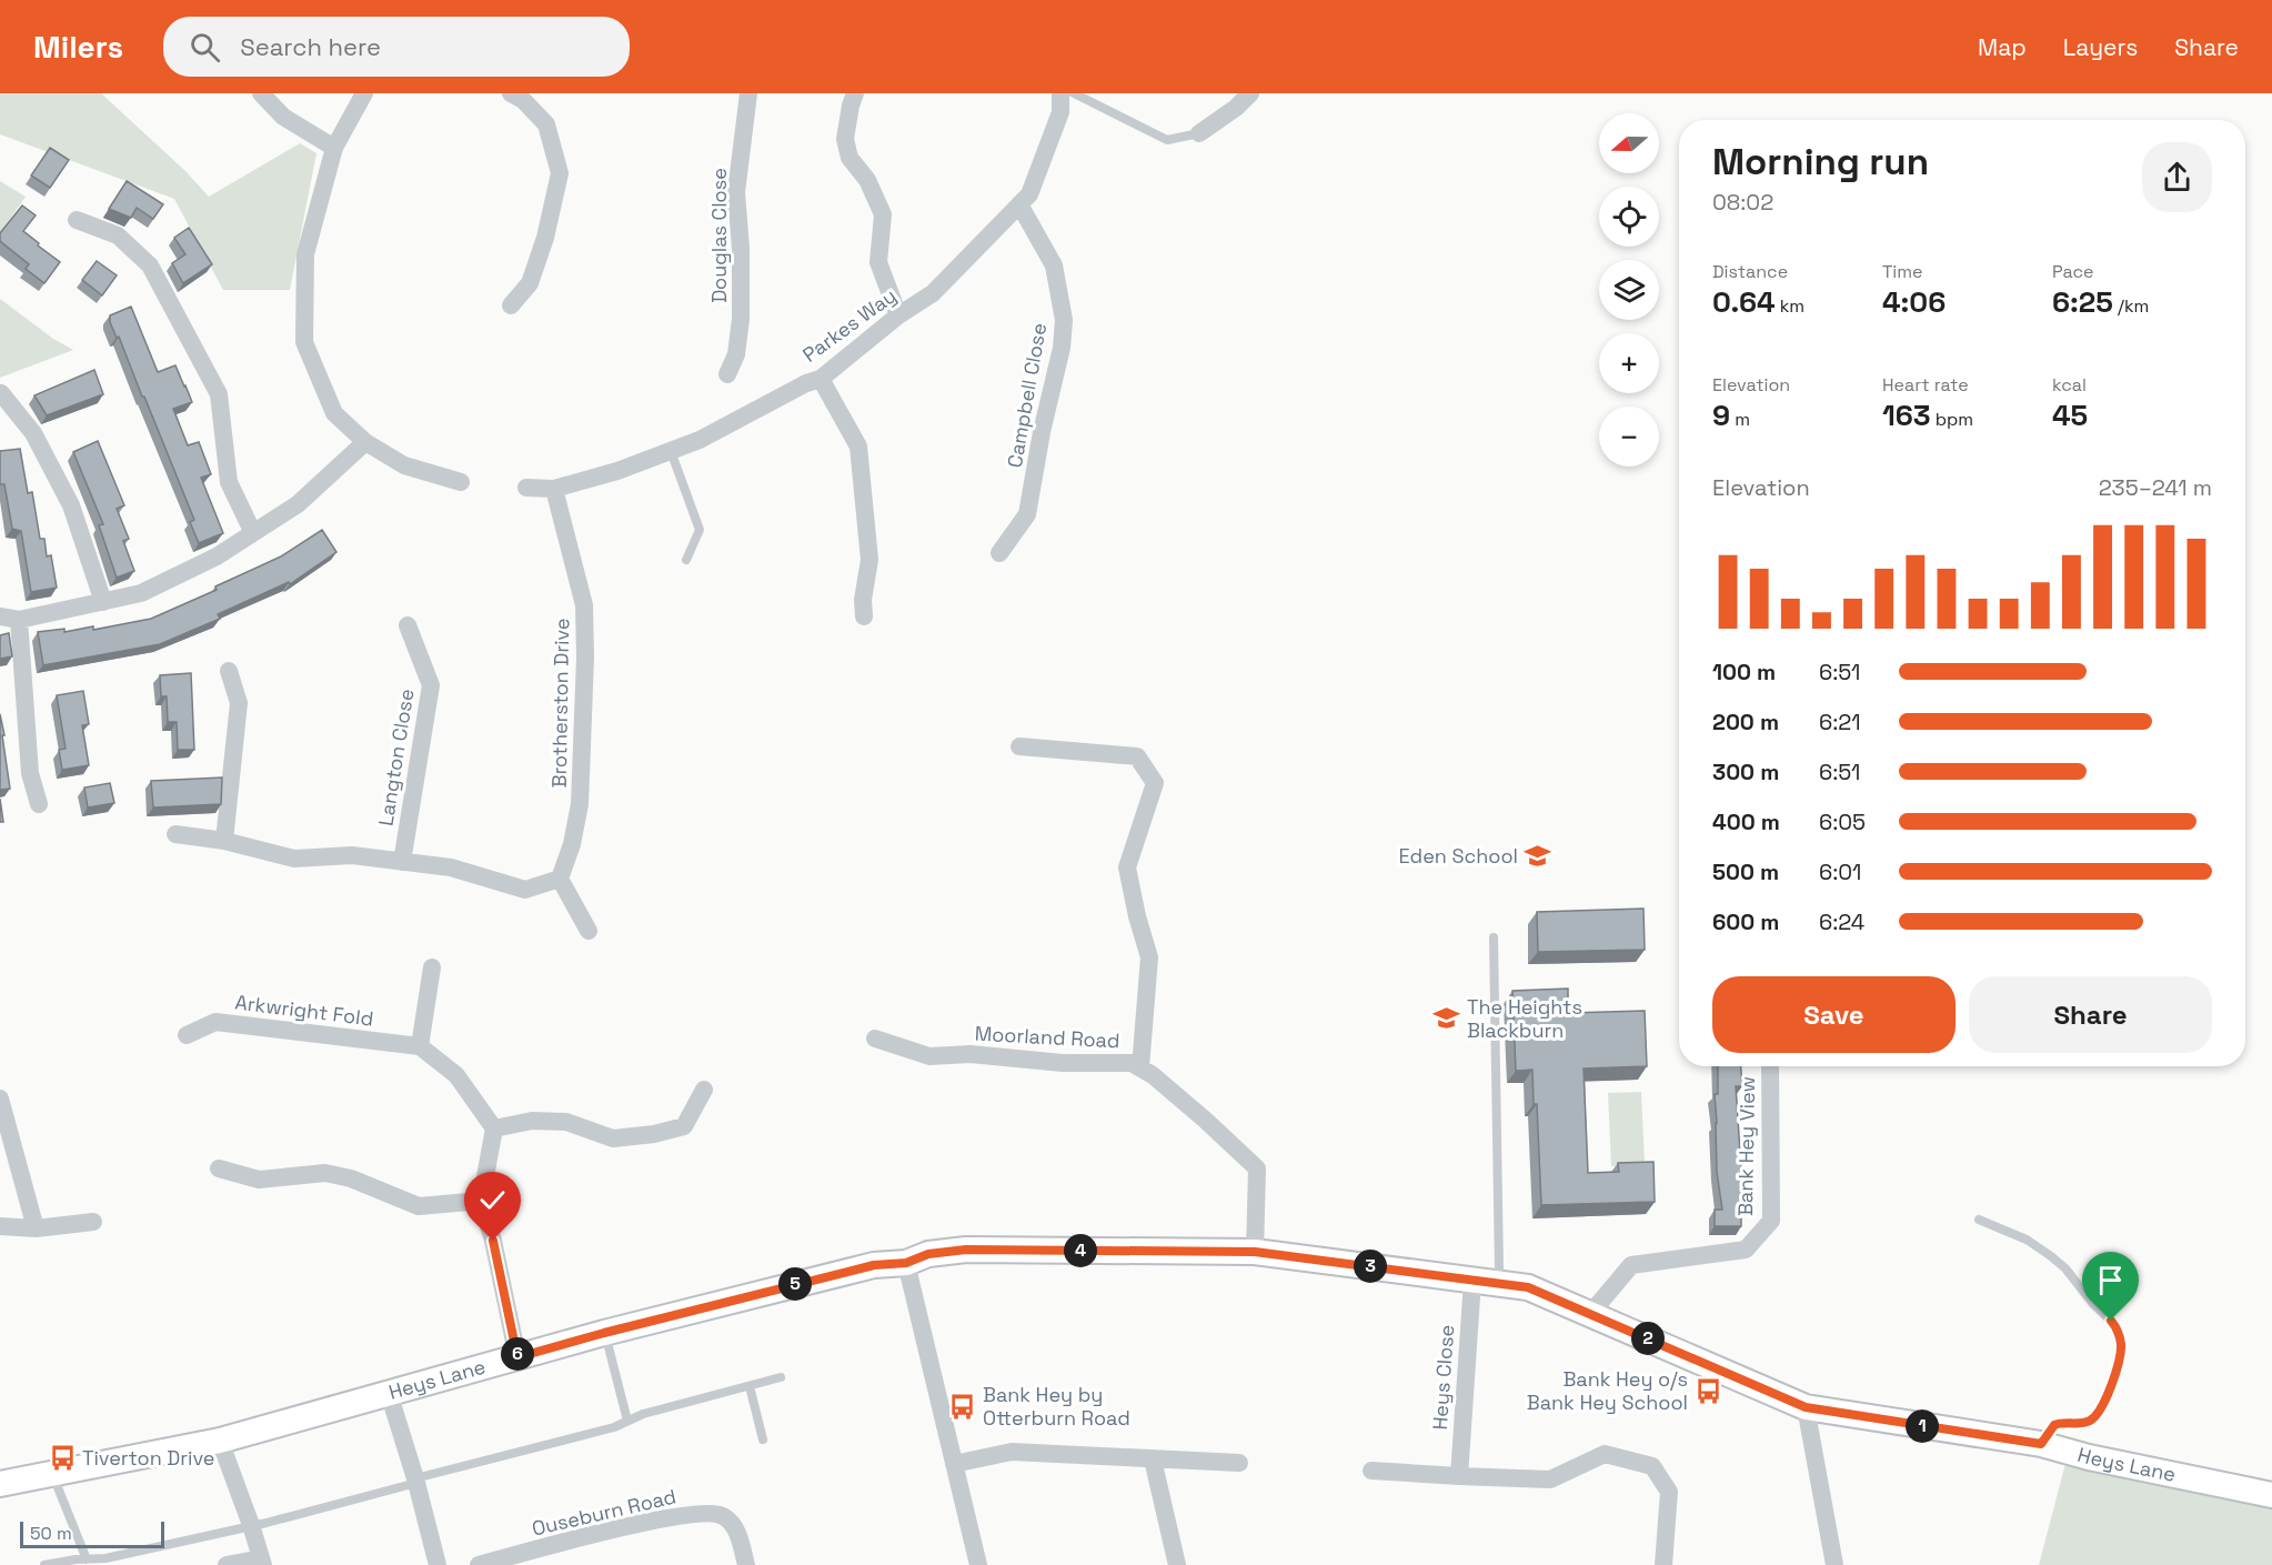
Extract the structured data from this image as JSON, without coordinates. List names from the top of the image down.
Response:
{
  "streets": {
    "street": [
      "Douglas Close",
      "Parkes Way",
      "Campbell Close",
      "Brotherston Drive",
      "Langton Close",
      "Arkwright Fold",
      "Moorland Road",
      "Bank Hey View",
      "Heys Close",
      "Heys Lane",
      "Ouseburn Road"
    ]
  },
  "crossings": [
    ["Parkes Way", "Campbell Close"],
    ["Parkes Way", "Brotherston Drive"],
    ["Moorland Road", "Heys Lane"],
    ["Bank Hey View", "Heys Lane"],
    ["Heys Close", "Heys Lane"]
  ],
  "places": {
    "school or university": ["Eden School", "The Heights Blackburn"],
    "bus stop": ["Bank Hey o/s Bank Hey School", "Bank Hey by Otterburn Road", "Tiverton Drive"]
  },
  "scale_bar": "50 m",
  "north": "left",
  "page": {
    "header": "Milers",
    "search": "Search here",
    "nav": ["Map", "Layers", "Share"],
    "map_buttons": ["+", "−"],
    "heading": ["Morning run", "08:02"],
    "stats": [
      ["Distance", "0.64 km"],
      ["Time", "4:06"],
      ["Pace", "6:25 /km"],
      ["Elevation", "9 m"],
      ["Heart rate", "163 bpm"],
      ["kcal", "45"]
    ],
    "chart": ["Elevation", "235–241 m"],
    "list": [
      {
        "name": "100 m",
        "note": "6:51"
      },
      {
        "name": "200 m",
        "note": "6:21"
      },
      {
        "name": "300 m",
        "note": "6:51"
      },
      {
        "name": "400 m",
        "note": "6:05"
      },
      {
        "name": "500 m",
        "note": "6:01"
      },
      {
        "name": "600 m",
        "note": "6:24"
      }
    ],
    "buttons": ["Save", "Share"],
    "pins": [
      "4",
      "3",
      "5",
      "2",
      "6",
      "1"
    ],
    "scale": "50 m"
  }
}
